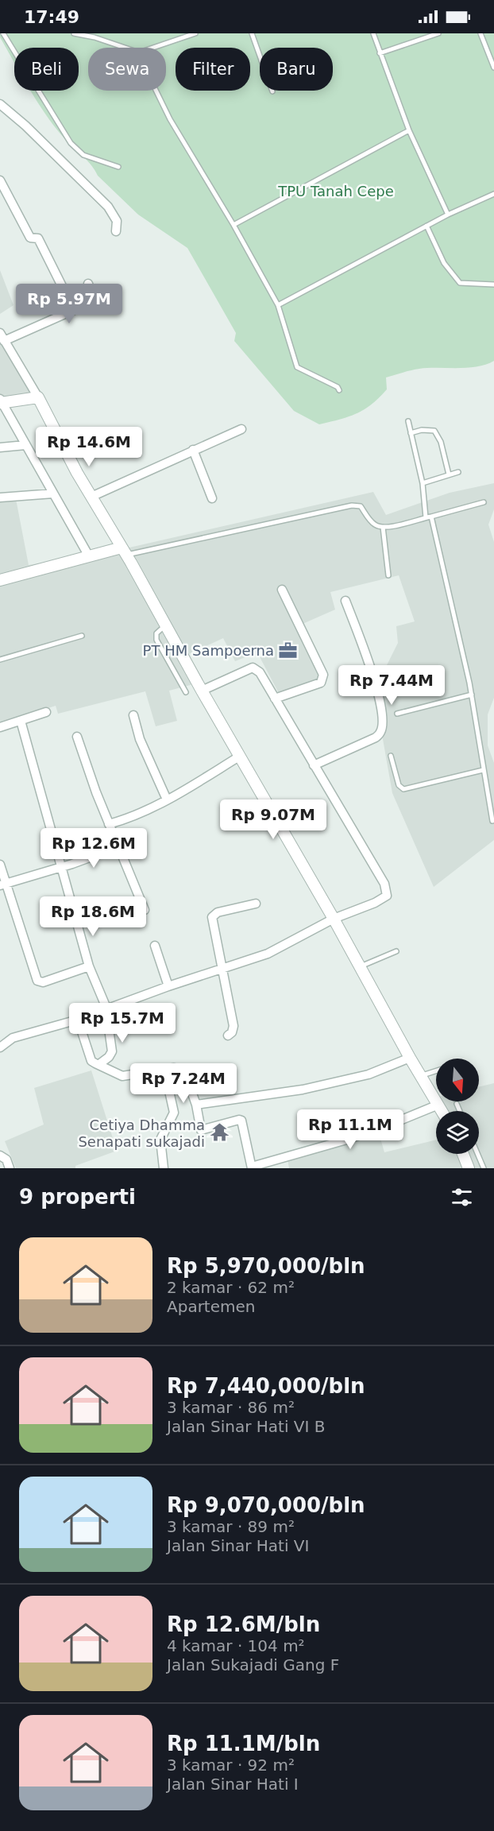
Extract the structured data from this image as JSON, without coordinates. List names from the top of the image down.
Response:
{
  "parks": ["TPU Tanah Cepe"],
  "places": {
    "office": ["PT HM Sampoerna"],
    "temple": ["Cetiya Dhamma Senapati sukajadi"]
  },
  "north": "bottom",
  "page": {
    "status": "17:49",
    "chip": [
      "Beli",
      "Sewa",
      "Filter",
      "Baru"
    ],
    "price": [
      "Rp 5.97M",
      "Rp 14.6M",
      "Rp 7.44M",
      "Rp 9.07M",
      "Rp 12.6M",
      "Rp 18.6M",
      "Rp 15.7M",
      "Rp 7.24M",
      "Rp 11.1M"
    ],
    "heading": "9 properti",
    "list": [
      {
        "name": "Rp 5,970,000/bln",
        "note": "2 kamar · 62 m² · Apartemen"
      },
      {
        "name": "Rp 7,440,000/bln",
        "note": "3 kamar · 86 m² · Jalan Sinar Hati VI B"
      },
      {
        "name": "Rp 9,070,000/bln",
        "note": "3 kamar · 89 m² · Jalan Sinar Hati VI"
      },
      {
        "name": "Rp 12.6M/bln",
        "note": "4 kamar · 104 m² · Jalan Sukajadi Gang F"
      },
      {
        "name": "Rp 11.1M/bln",
        "note": "3 kamar · 92 m² · Jalan Sinar Hati I"
      }
    ]
  }
}
